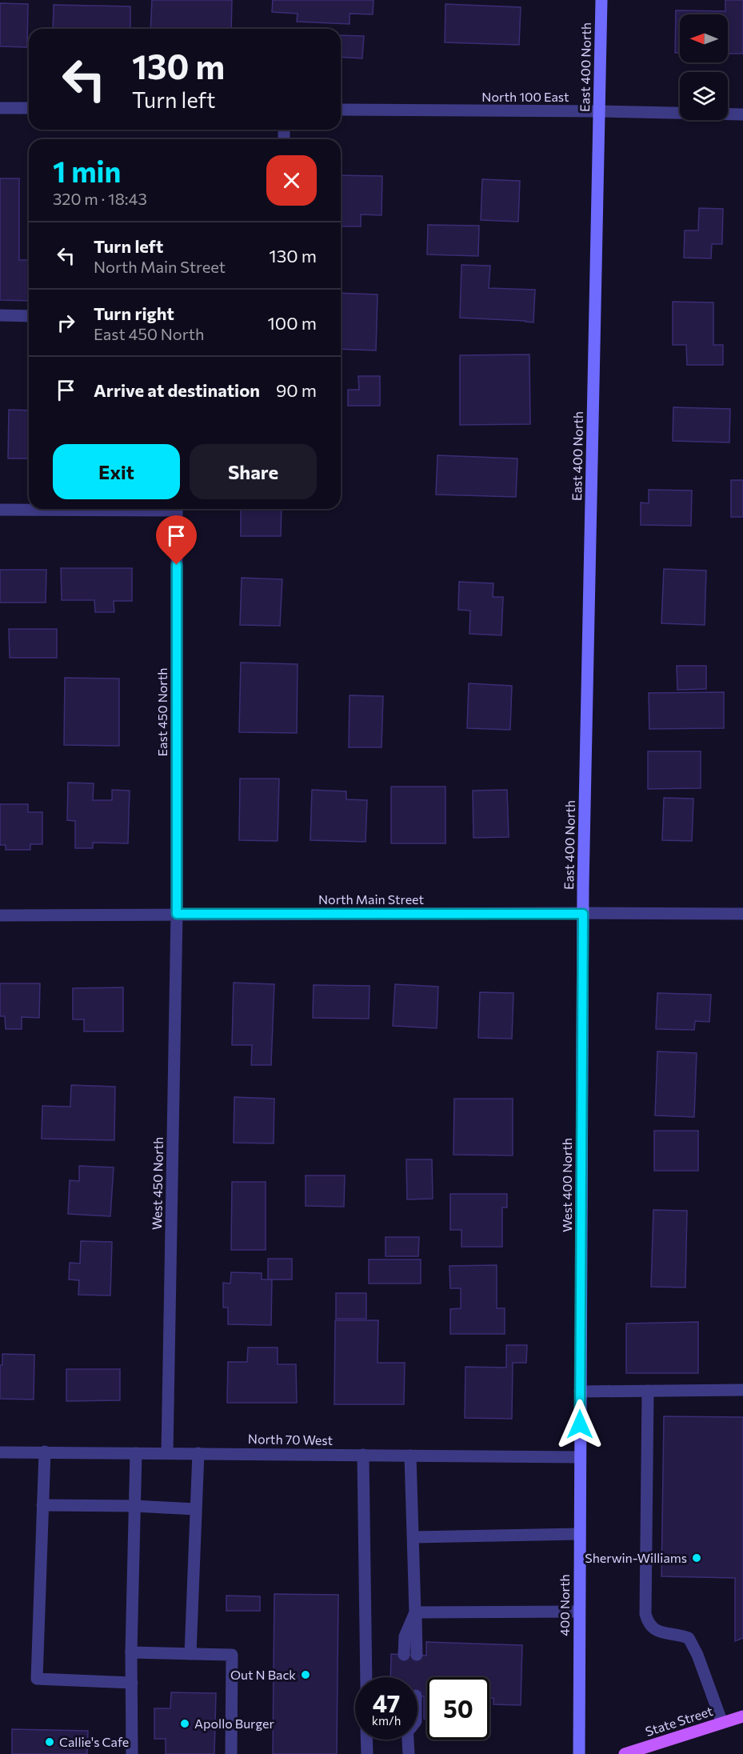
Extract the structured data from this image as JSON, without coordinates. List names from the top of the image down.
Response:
{
  "streets": {
    "main road": [
      "East 400 North",
      "West 400 North",
      "400 North",
      "State Street"
    ],
    "street": [
      "North 100 East",
      "East 450 North",
      "North Main Street",
      "West 450 North",
      "North 70 West"
    ]
  },
  "crossings": [
    ["East 400 North", "North 100 East"],
    ["East 400 North", "North Main Street"],
    ["East 400 North", "West 400 North"],
    ["East 450 North", "North Main Street"],
    ["East 450 North", "West 450 North"],
    ["North Main Street", "West 450 North"],
    ["North Main Street", "West 400 North"],
    ["West 450 North", "North 70 West"],
    ["West 400 North", "North 70 West"],
    ["West 400 North", "400 North"],
    ["North 70 West", "400 North"]
  ],
  "places": [
    "Sherwin-Williams",
    "Out N Back",
    "Apollo Burger",
    "Callie's Cafe"
  ],
  "north": "left",
  "page": {
    "turn": ["130 m", "Turn left"],
    "heading": ["1 min", "320 m · 18:43"],
    "list": [
      {
        "name": "Turn left",
        "note": "North Main Street",
        "value": "130 m"
      },
      {
        "name": "Turn right",
        "note": "East 450 North",
        "value": "100 m"
      },
      {
        "name": "Arrive at destination",
        "value": "90 m"
      }
    ],
    "buttons": ["Exit", "Share"],
    "speed": "47 km/h",
    "limit": "50"
  }
}
